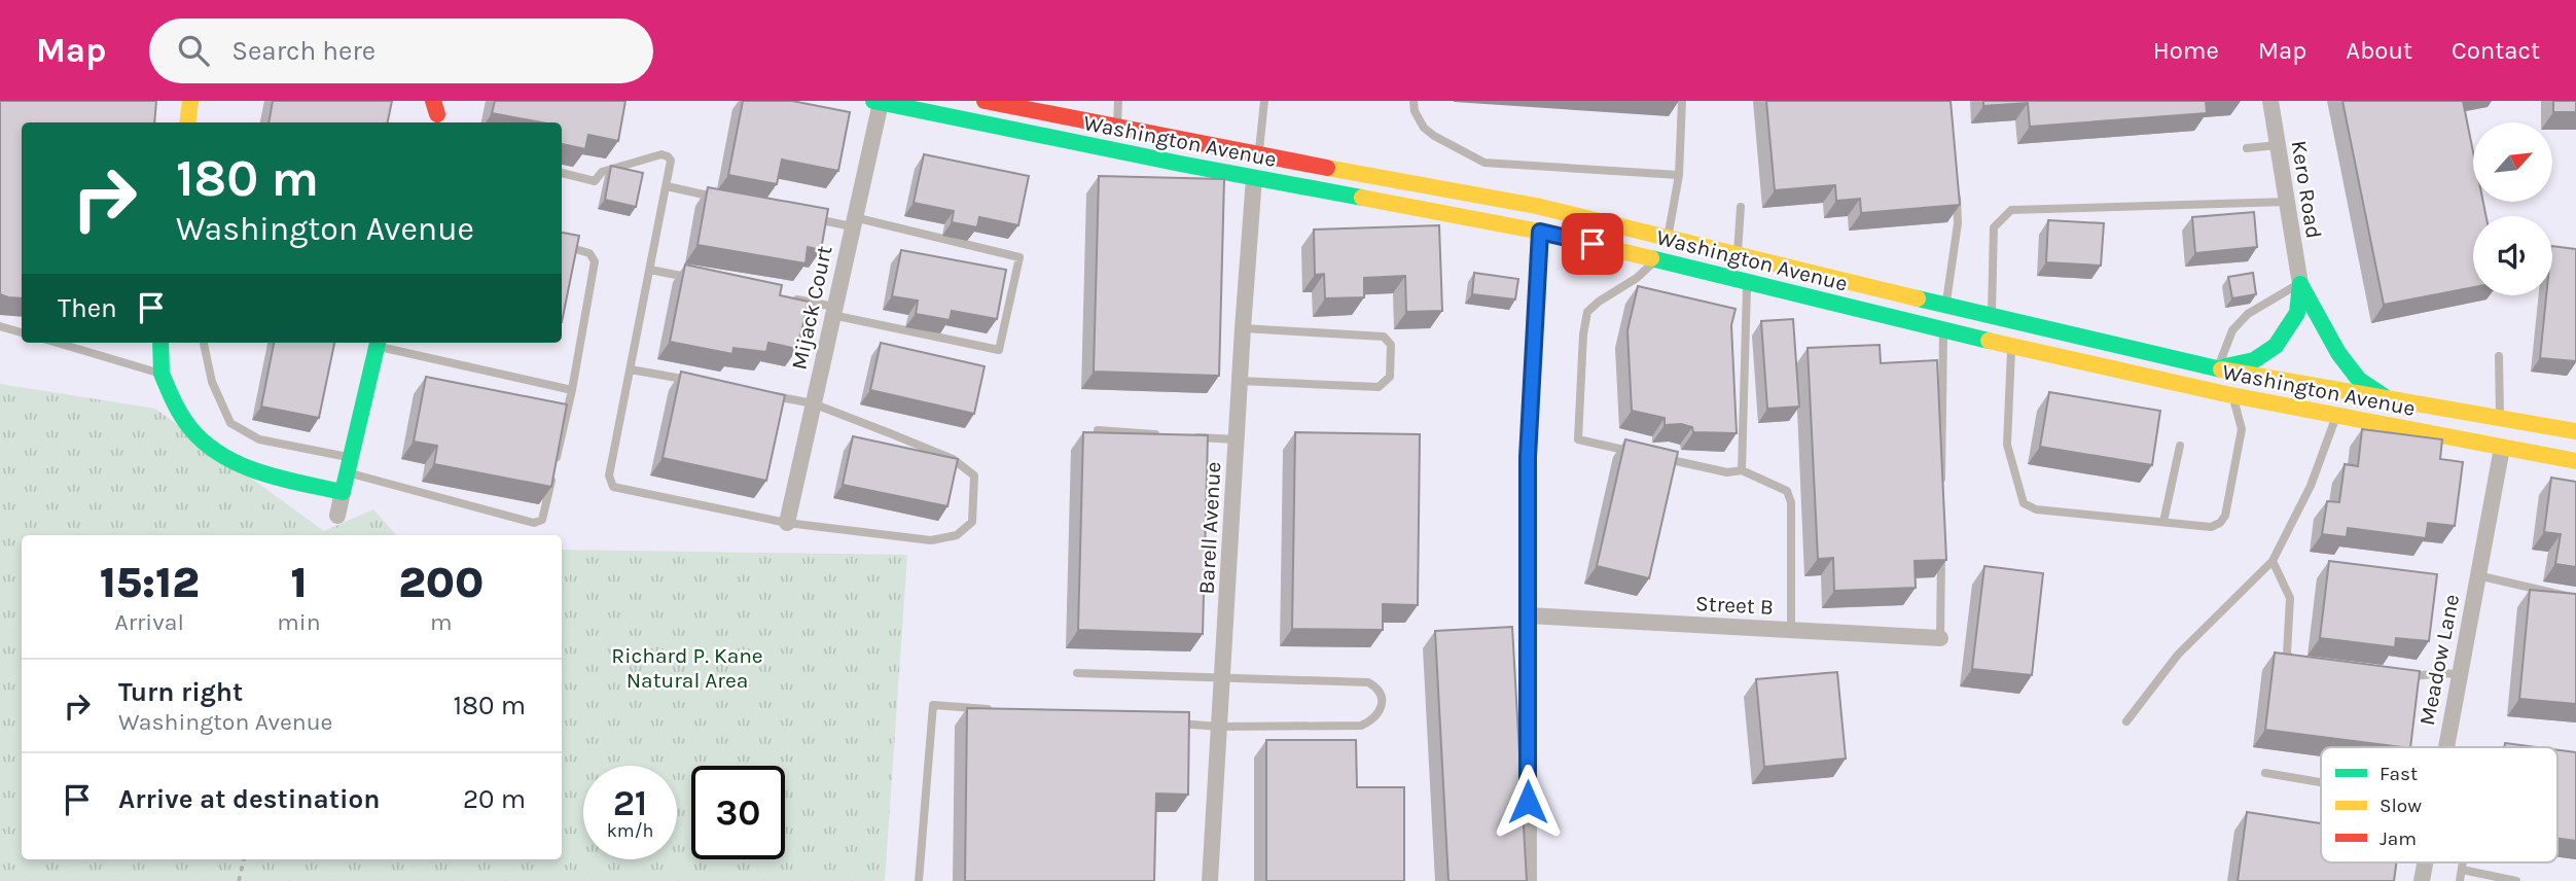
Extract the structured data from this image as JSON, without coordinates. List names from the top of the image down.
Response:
{
  "streets": {
    "main road": ["Washington Avenue"],
    "street": [
      "Kero Road",
      "Mijack Court",
      "Barell Avenue",
      "Street B",
      "Meadow Lane"
    ]
  },
  "crossings": [
    ["Washington Avenue", "Mijack Court"],
    ["Washington Avenue", "Barell Avenue"],
    ["Washington Avenue", "Meadow Lane"]
  ],
  "parks": ["Richard P. Kane Natural Area"],
  "legend": ["Fast", "Slow", "Jam"],
  "north": "top right",
  "page": {
    "header": "Map",
    "search": "Search here",
    "nav": [
      "Home",
      "Map",
      "About",
      "Contact"
    ],
    "turn": ["180 m", "Washington Avenue"],
    "then": "Then",
    "eta": [
      "15:12",
      "Arrival",
      "1",
      "min",
      "200",
      "m"
    ],
    "list": [
      {
        "name": "Turn right",
        "note": "Washington Avenue",
        "value": "180 m"
      },
      {
        "name": "Arrive at destination",
        "value": "20 m"
      }
    ],
    "speed": "21 km/h",
    "limit": "30"
  }
}
